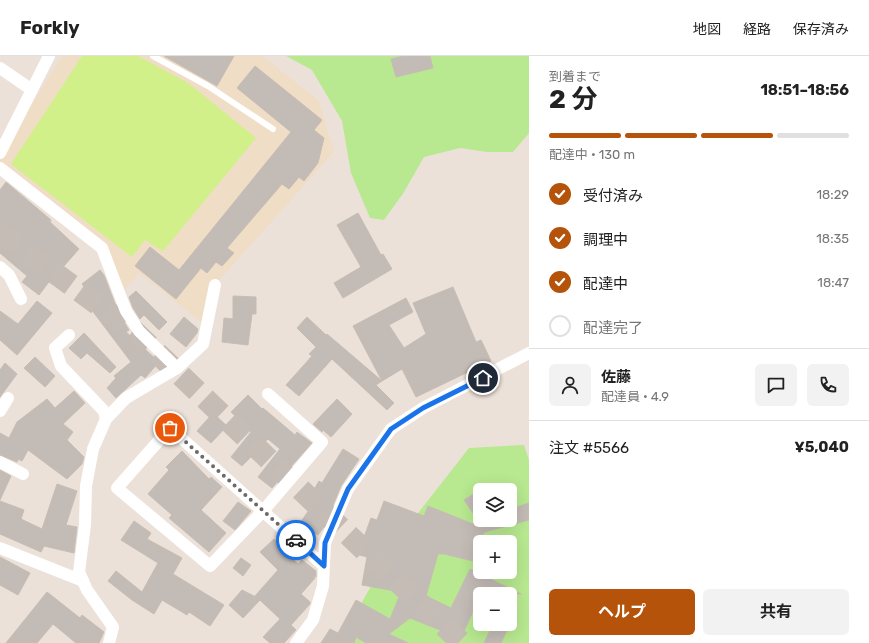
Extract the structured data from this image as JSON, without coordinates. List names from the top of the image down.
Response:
{
  "page": {
    "header": "Forkly",
    "nav": ["地図", "経路", "保存済み"],
    "heading": ["2 分", "到着まで", "18:51–18:56"],
    "panel": [
      "佐藤",
      "配達員 · 4.9",
      "注文 #5566",
      "¥5,040"
    ],
    "bar": "配達中 · 130 m",
    "list": [
      ["受付済み", "18:29"],
      ["調理中", "18:35"],
      ["配達中", "18:47"],
      "配達完了"
    ],
    "map_buttons": ["+", "−"],
    "buttons": ["ヘルプ", "共有"]
  }
}
